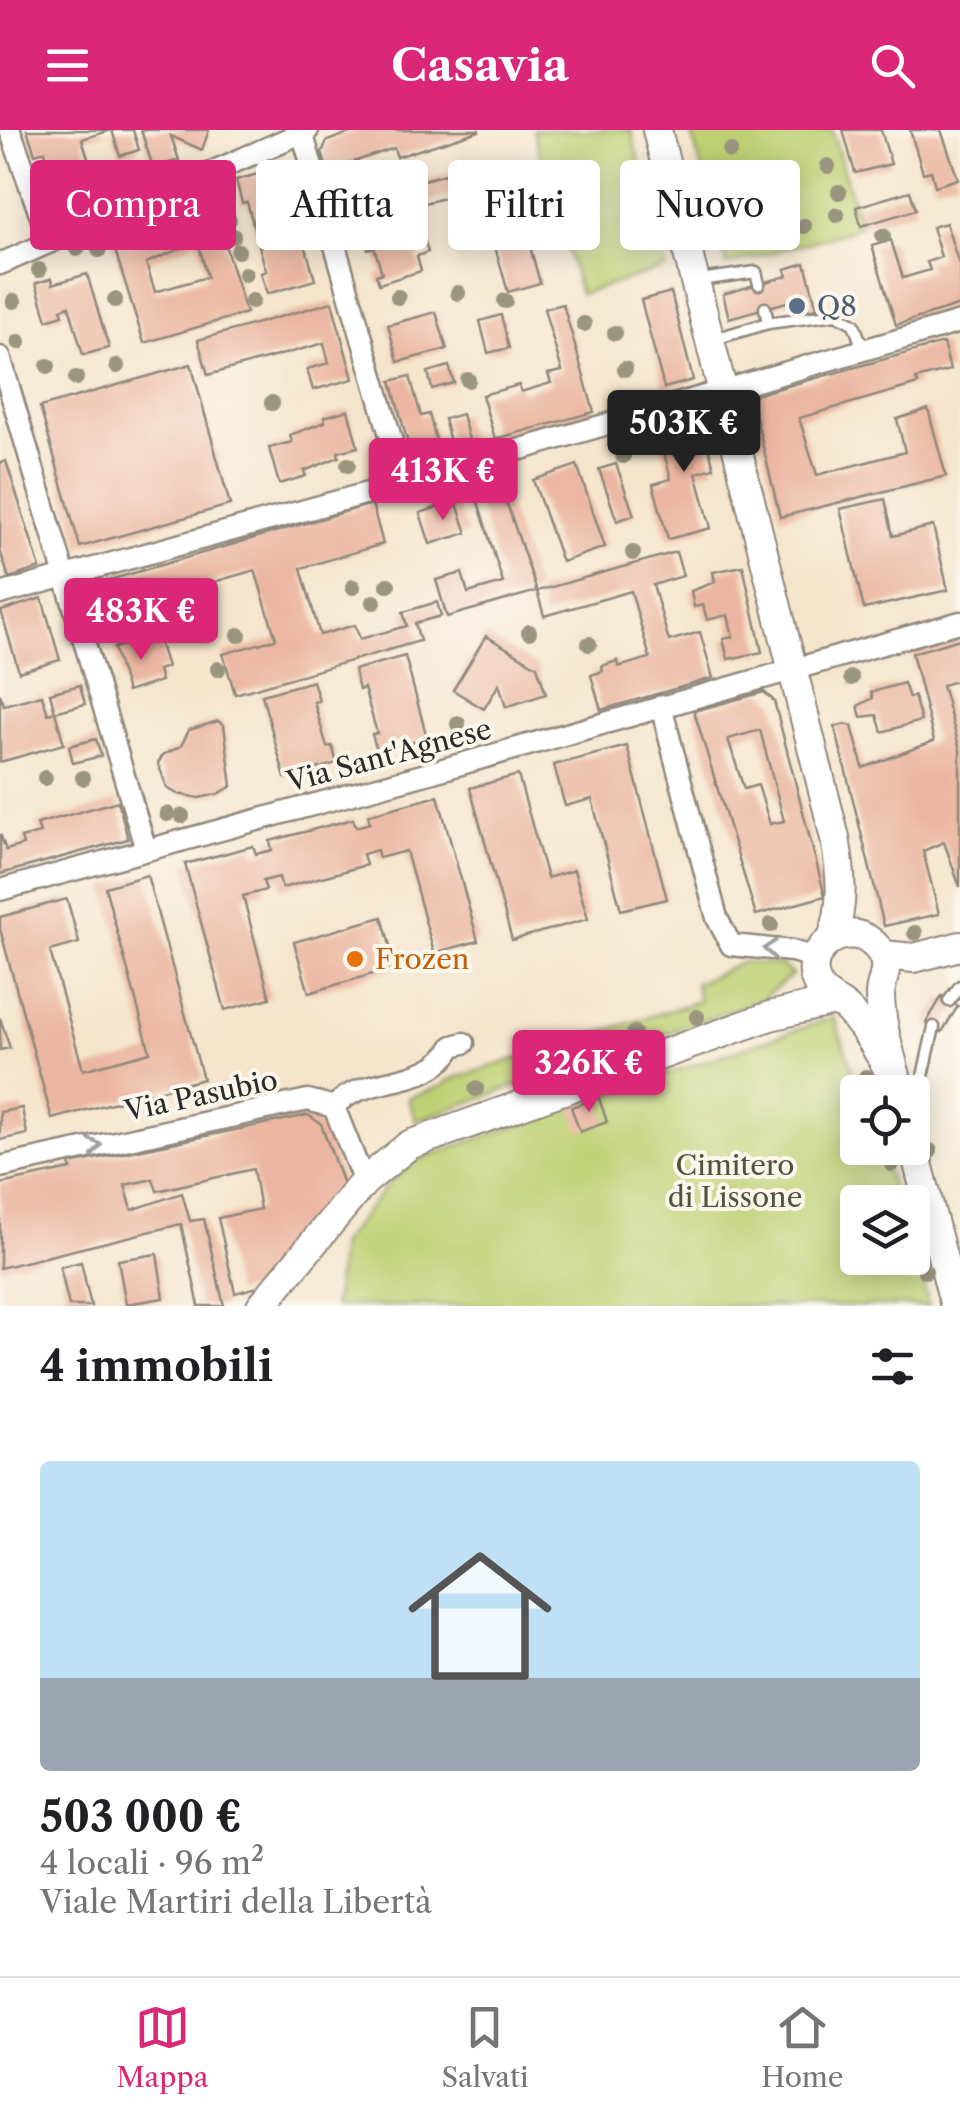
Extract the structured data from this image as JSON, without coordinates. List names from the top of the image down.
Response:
{
  "streets": {
    "street": ["Via Sant'Agnese", "Via Pasubio"]
  },
  "one_way": ["Via Pasubio"],
  "parks": ["Cimitero di Lissone"],
  "places": ["Q8", "Frozen"],
  "page": {
    "header": "Casavia",
    "chip": [
      "Compra",
      "Affitta",
      "Filtri",
      "Nuovo"
    ],
    "price": [
      "503K €",
      "413K €",
      "483K €",
      "326K €"
    ],
    "heading": "4 immobili",
    "list": [
      {
        "name": "503 000 €",
        "note": "4 locali · 96 m² · Viale Martiri della Libertà"
      }
    ],
    "tabs": ["Mappa", "Salvati", "Home"]
  }
}
